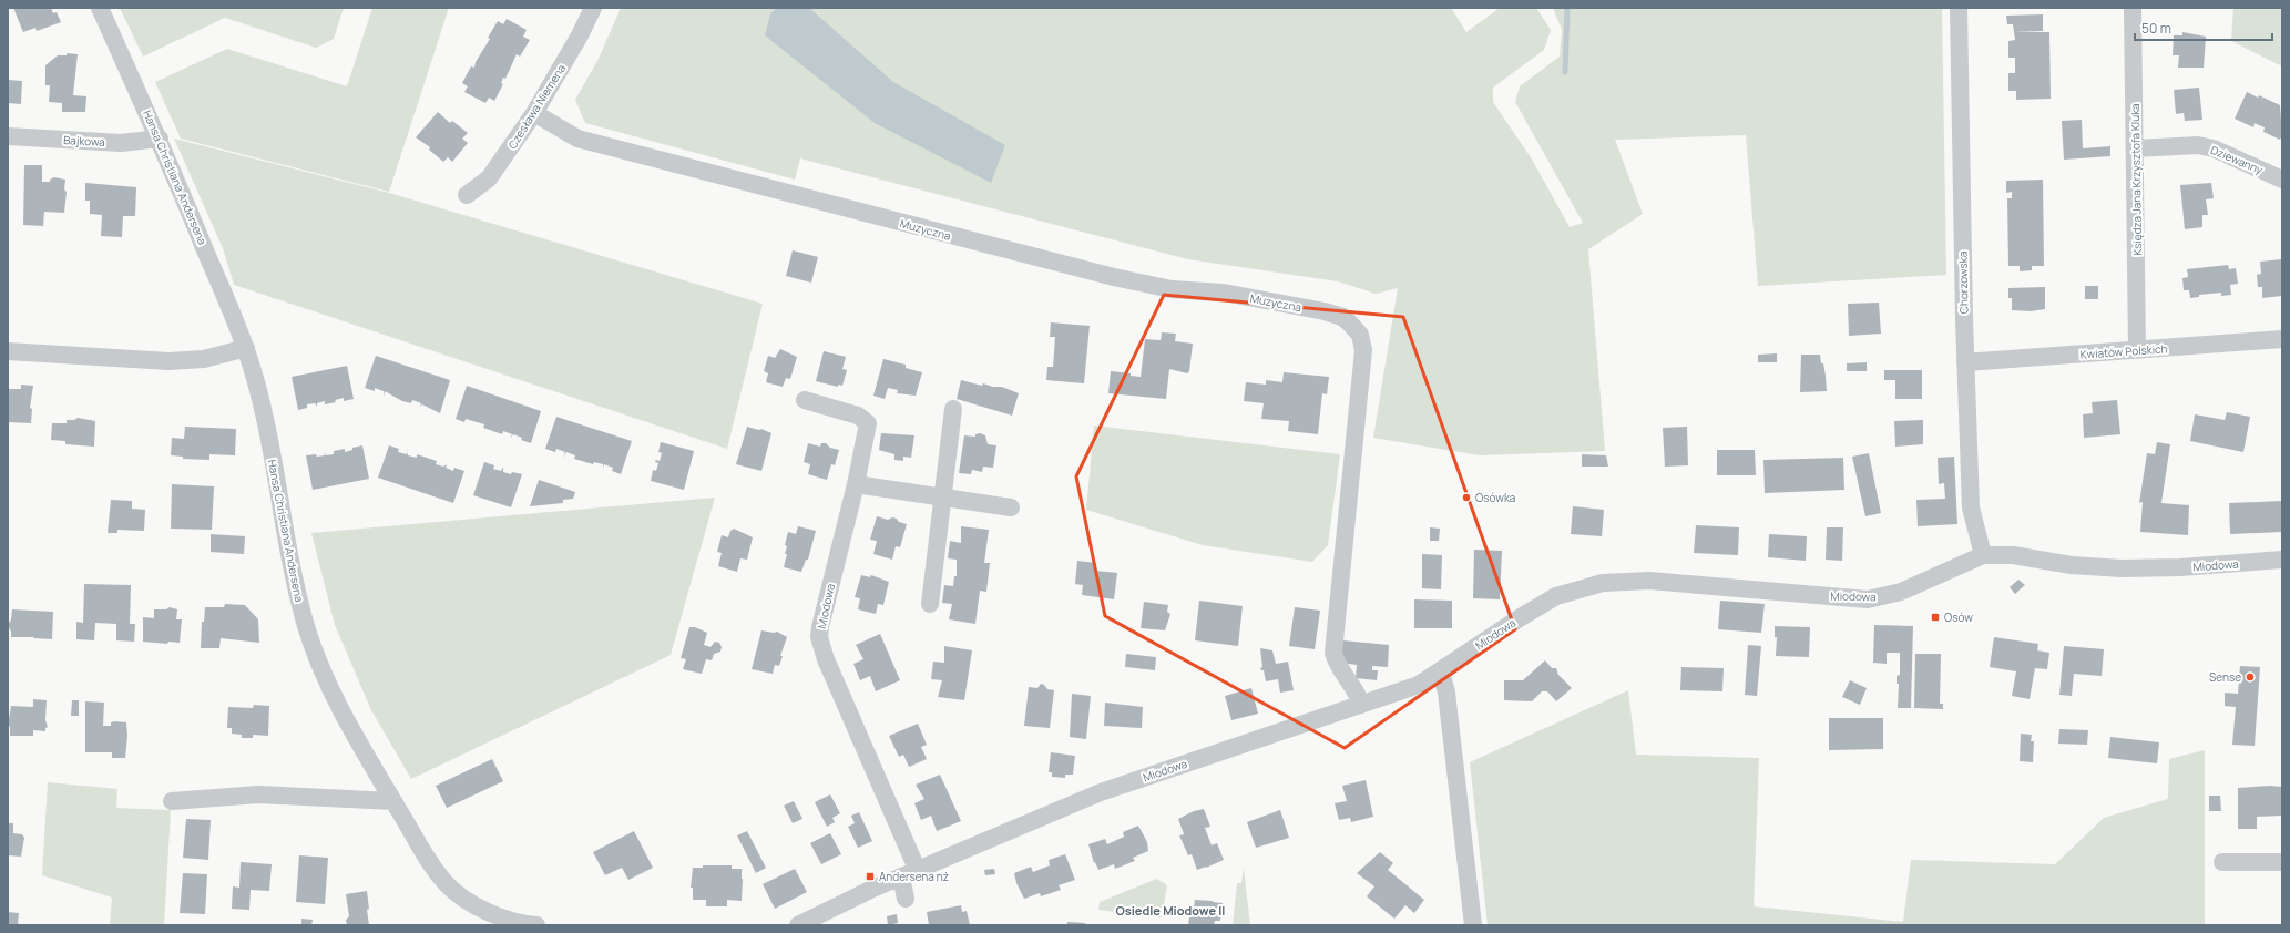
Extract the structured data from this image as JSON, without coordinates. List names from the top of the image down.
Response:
{
  "streets": {
    "street": [
      "Czesława Niemena",
      "Bajkowa",
      "Dziewanny",
      "Hansa Christiana Andersena",
      "Księdza Jana Krzysztofa Kluka",
      "Muzyczna",
      "Chorzowska",
      "Kwiatów Polskich",
      "Miodowa"
    ]
  },
  "crossings": [
    ["Czesława Niemena", "Muzyczna"],
    ["Bajkowa", "Hansa Christiana Andersena"],
    ["Dziewanny", "Księdza Jana Krzysztofa Kluka"],
    ["Księdza Jana Krzysztofa Kluka", "Kwiatów Polskich"],
    ["Muzyczna", "Miodowa"],
    ["Chorzowska", "Kwiatów Polskich"],
    ["Chorzowska", "Miodowa"]
  ],
  "districts": ["Osiedle Miodowe II"],
  "places": {
    "other": ["Osówka", "Sense"],
    "transit": ["Osów", "Andersena nż"]
  },
  "scale_bar": "50 m"
}
